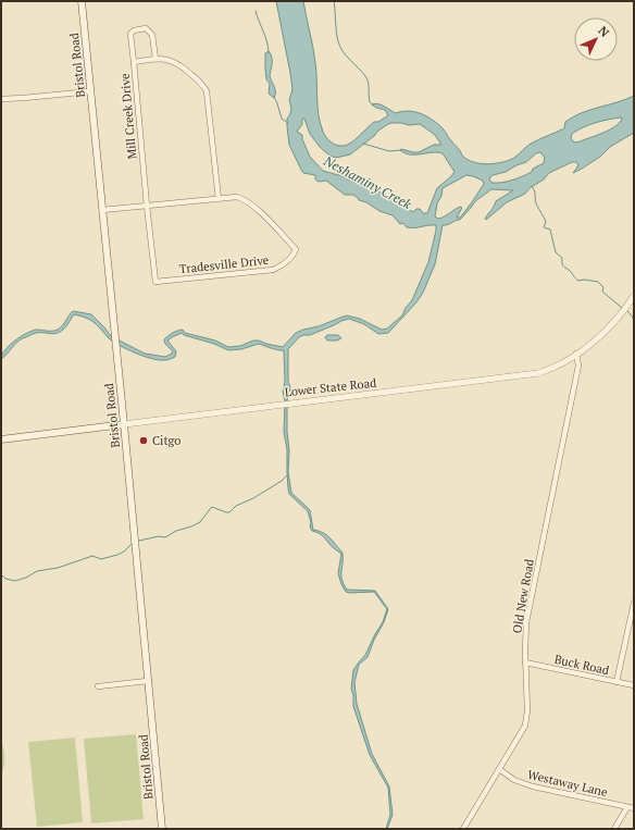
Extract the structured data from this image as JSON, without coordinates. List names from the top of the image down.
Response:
{
  "streets": {
    "main road": ["Bristol Road", "Lower State Road"],
    "street": [
      "Mill Creek Drive",
      "Tradesville Drive",
      "Old New Road",
      "Buck Road",
      "Westaway Lane"
    ]
  },
  "crossings": [
    ["Bristol Road", "Tradesville Drive"],
    ["Bristol Road", "Lower State Road"],
    ["Mill Creek Drive", "Tradesville Drive"],
    ["Lower State Road", "Old New Road"],
    ["Old New Road", "Buck Road"],
    ["Old New Road", "Westaway Lane"]
  ],
  "water": ["Neshaminy Creek"],
  "places": ["Citgo"],
  "north": "top right"
}
